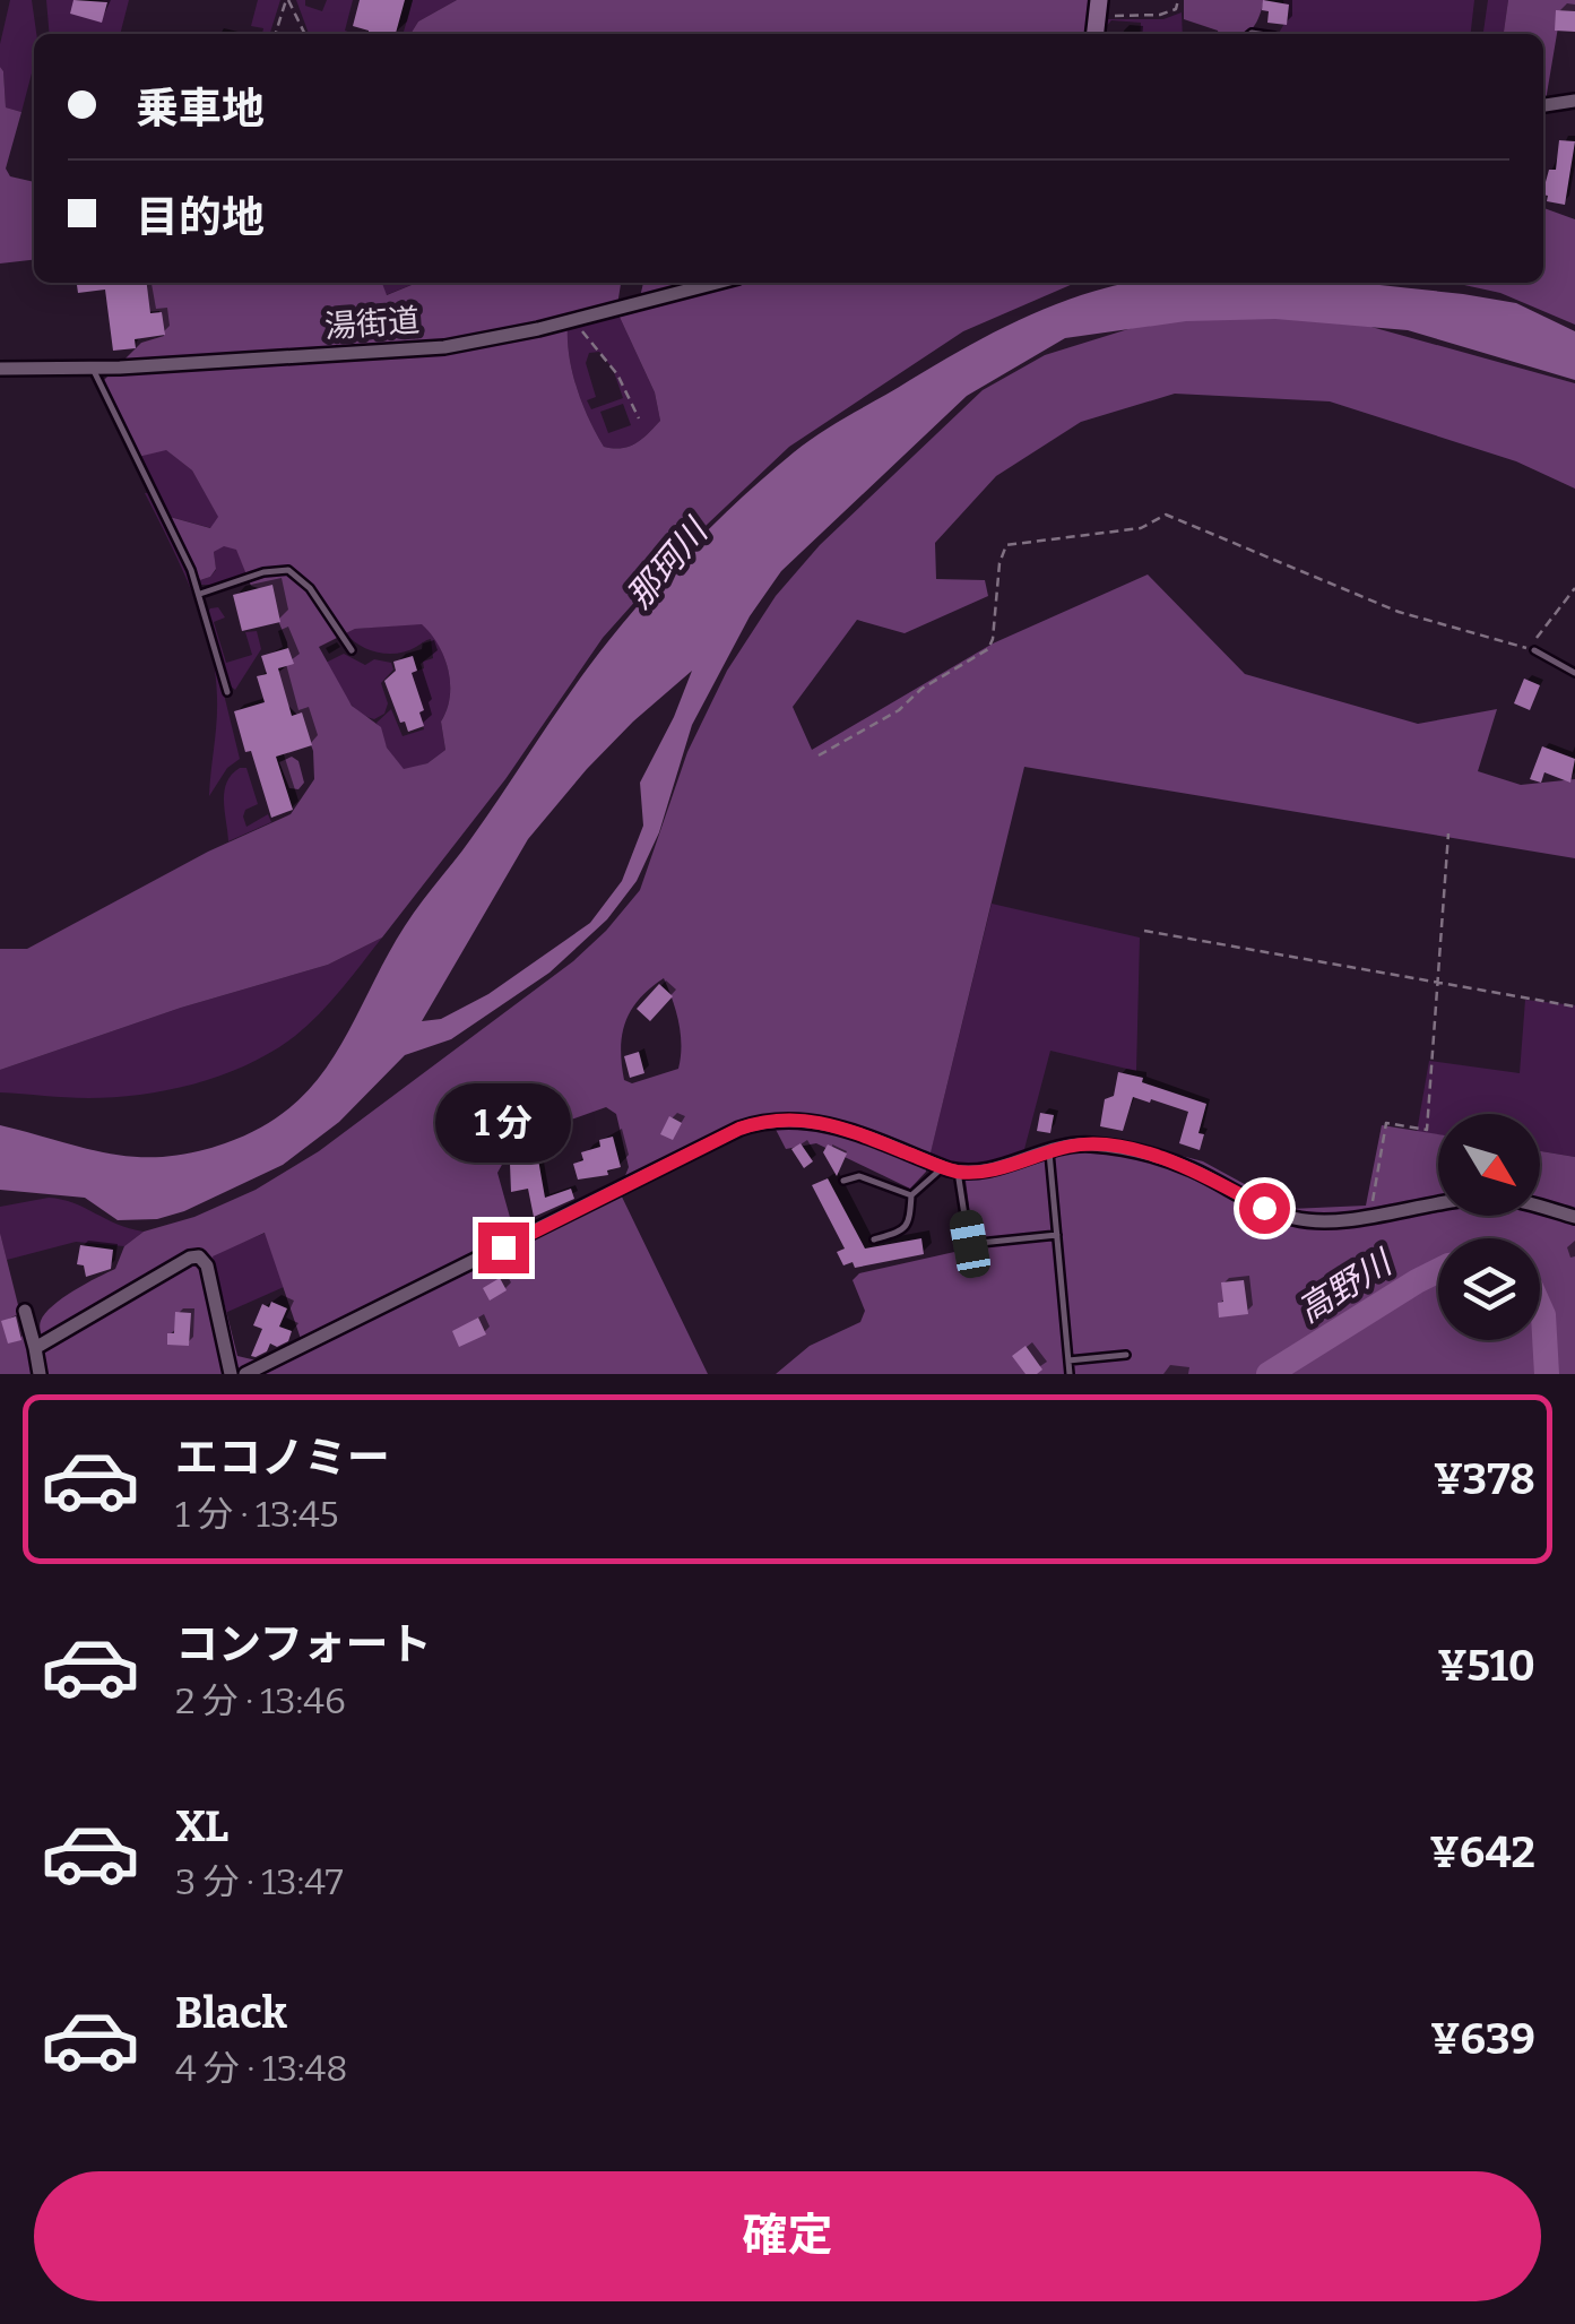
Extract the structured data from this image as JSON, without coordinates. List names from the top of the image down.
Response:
{
  "streets": {
    "street": ["湯街道"]
  },
  "water": ["那珂川", "高野川"],
  "north": "bottom right",
  "page": {
    "banner": ["乗車地", "目的地"],
    "bubble": "1 分",
    "list": [
      {
        "name": "エコノミー",
        "note": "1 分 · 13:45",
        "value": "¥378"
      },
      {
        "name": "コンフォート",
        "note": "2 分 · 13:46",
        "value": "¥510"
      },
      {
        "name": "XL",
        "note": "3 分 · 13:47",
        "value": "¥642"
      },
      {
        "name": "Black",
        "note": "4 分 · 13:48",
        "value": "¥639"
      }
    ],
    "buttons": "確定"
  }
}
